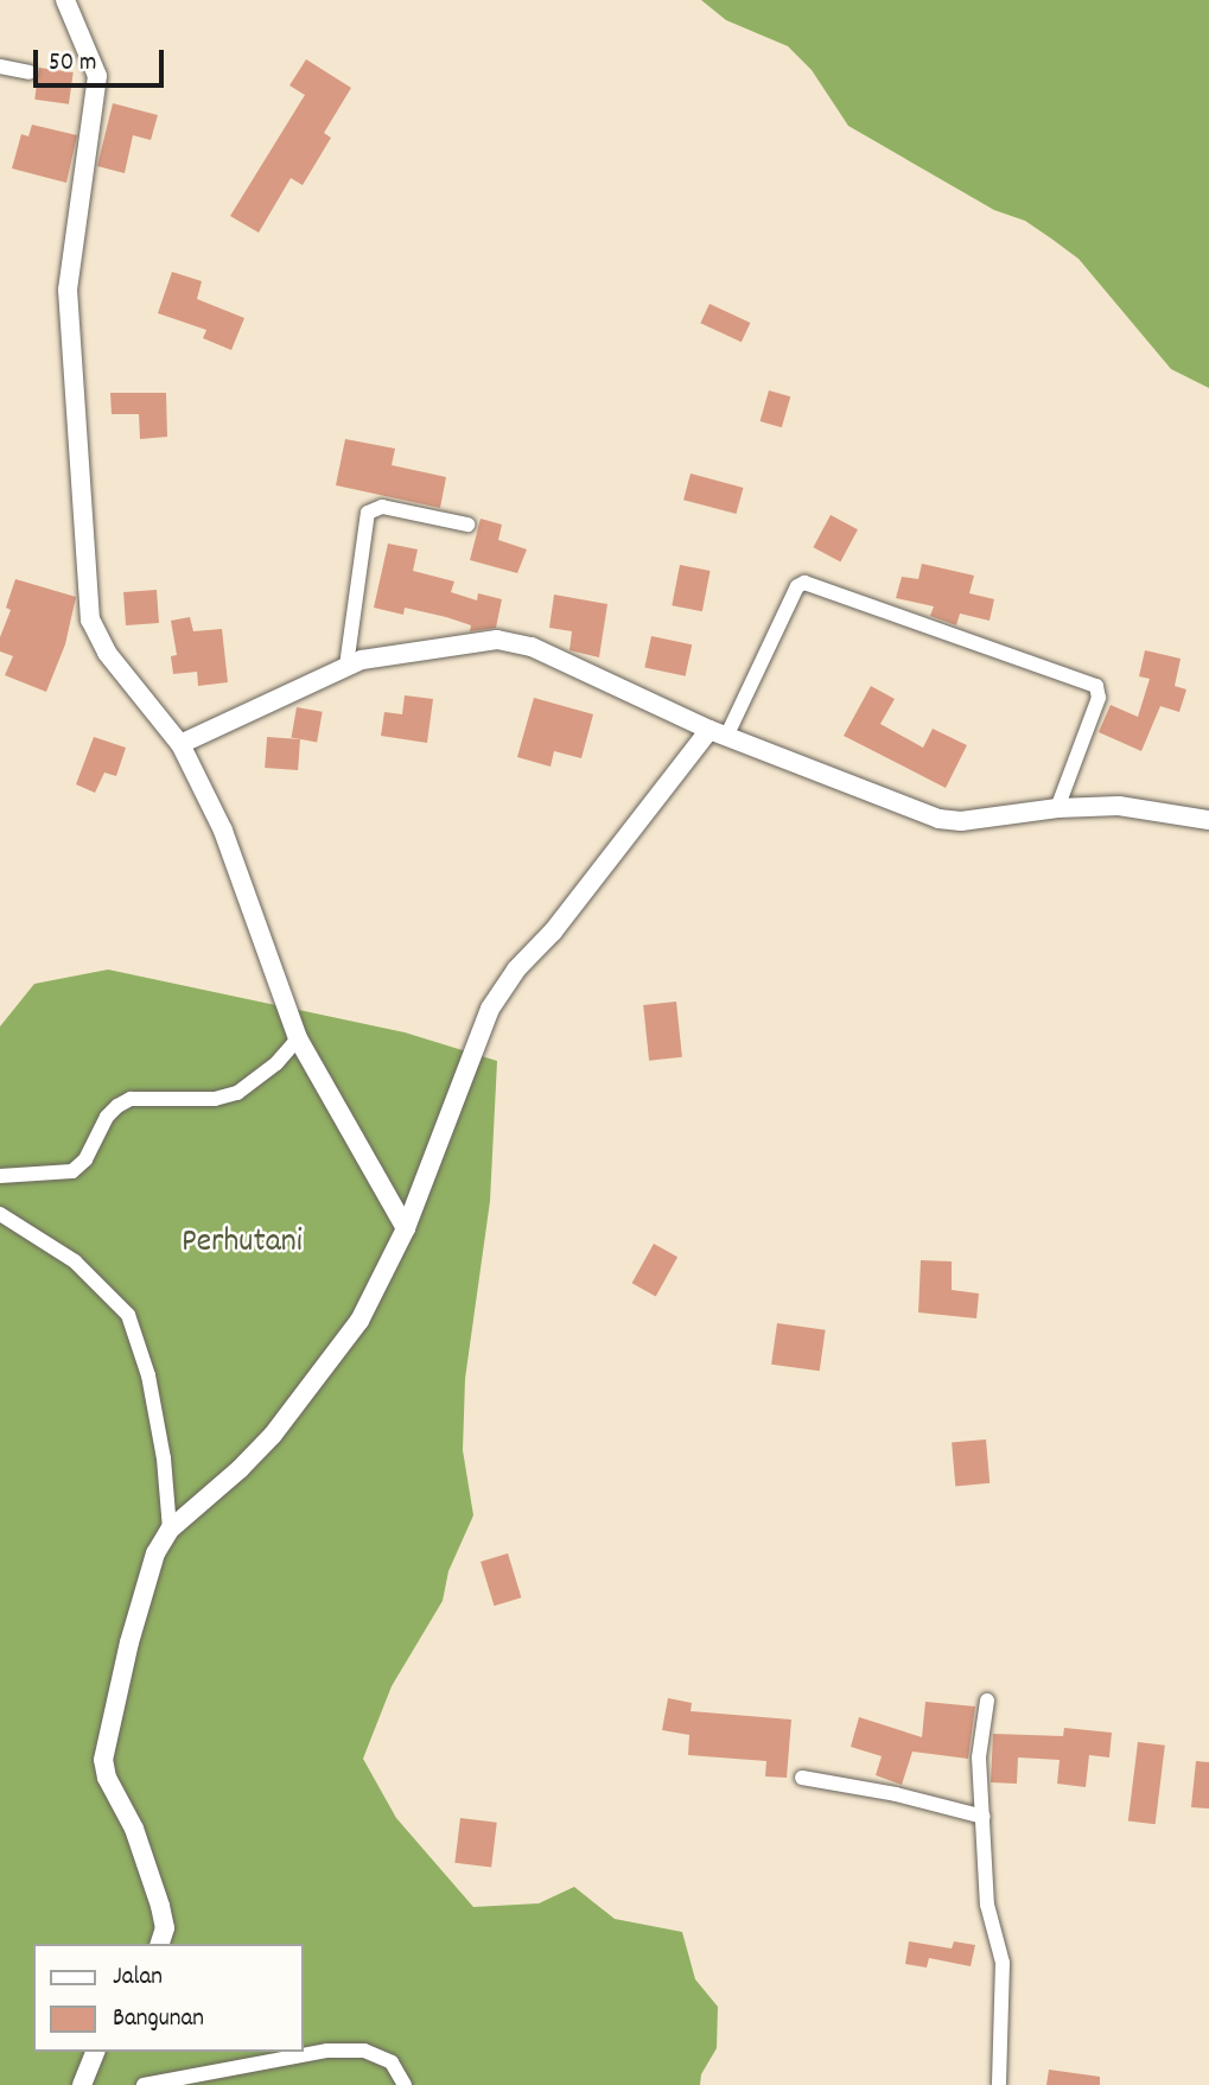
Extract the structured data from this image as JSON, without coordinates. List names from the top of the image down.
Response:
{
  "parks": ["Perhutani"],
  "legend": ["Jalan", "Bangunan"],
  "scale_bar": "50 m"
}
